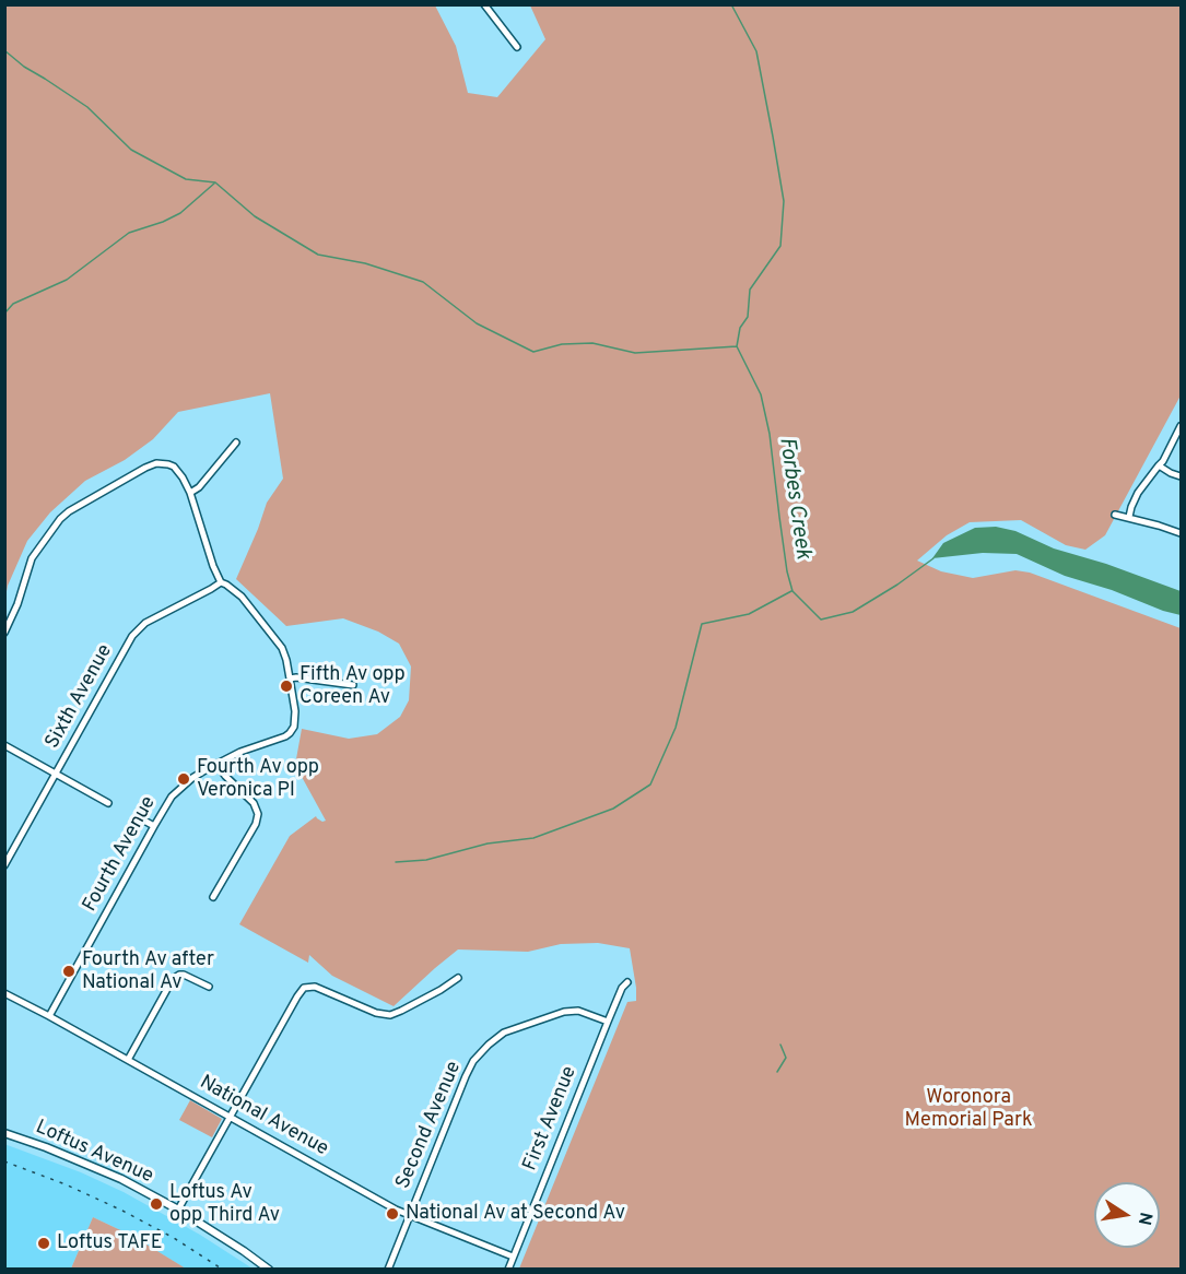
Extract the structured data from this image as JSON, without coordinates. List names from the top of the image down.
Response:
{
  "streets": {
    "street": [
      "Sixth Avenue",
      "Fourth Avenue",
      "National Avenue",
      "First Avenue",
      "Second Avenue",
      "Loftus Avenue"
    ]
  },
  "crossings": [
    ["Fourth Avenue", "National Avenue"],
    ["National Avenue", "First Avenue"],
    ["National Avenue", "Second Avenue"],
    ["First Avenue", "Second Avenue"]
  ],
  "water": ["Forbes Creek"],
  "parks": ["Woronora Memorial Park"],
  "places": [
    "Fifth Av opp Coreen Av",
    "Fourth Av opp Veronica Pl",
    "Fourth Av after National Av",
    "Loftus Av opp Third Av",
    "National Av at Second Av",
    "Loftus TAFE"
  ],
  "north": "right"
}
